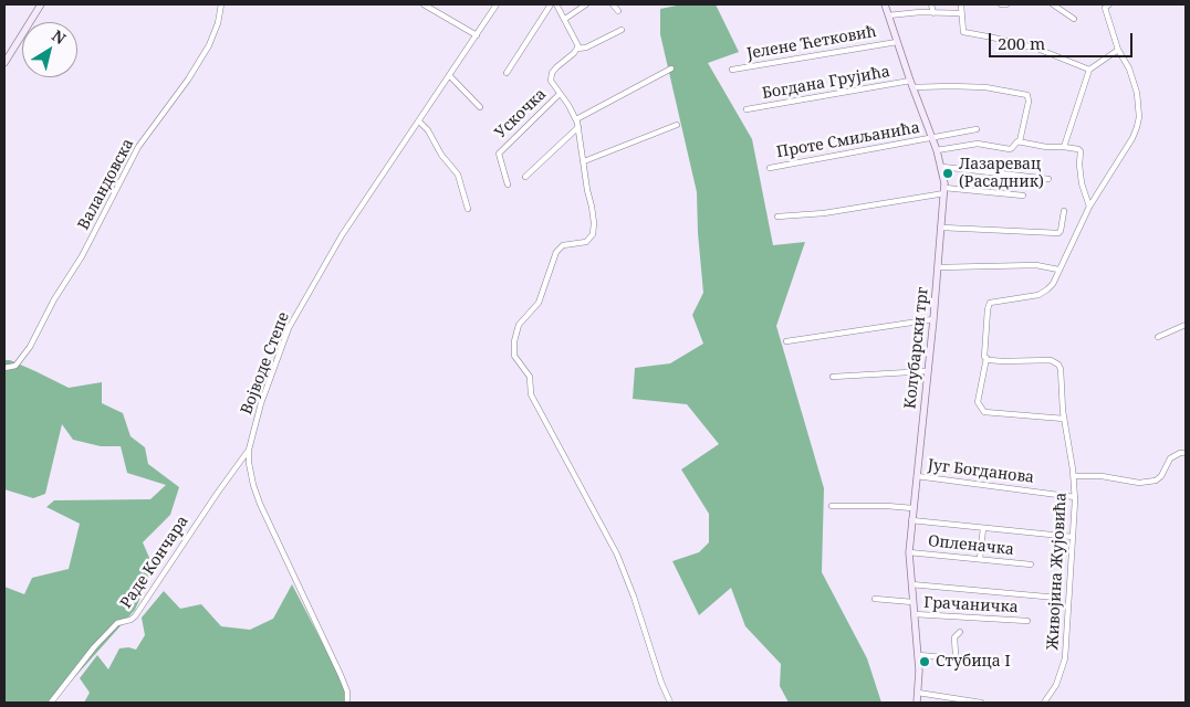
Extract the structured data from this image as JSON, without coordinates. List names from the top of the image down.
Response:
{
  "streets": {
    "street": [
      "Јелене Ћетковић",
      "Богдана Грујића",
      "Ускочка",
      "Проте Смиљанића",
      "Валандовска",
      "Колубарски трг",
      "Војводе Степе",
      "Југ Богданова",
      "Опленачка",
      "Раде Кончара",
      "Живојина Жујовића",
      "Грачаничка"
    ]
  },
  "crossings": [
    ["Јелене Ћетковић", "Колубарски трг"],
    ["Богдана Грујића", "Колубарски трг"],
    ["Проте Смиљанића", "Колубарски трг"],
    ["Колубарски трг", "Југ Богданова"],
    ["Колубарски трг", "Опленачка"],
    ["Колубарски трг", "Грачаничка"],
    ["Војводе Степе", "Раде Кончара"],
    ["Југ Богданова", "Живојина Жујовића"]
  ],
  "places": ["Лазаревац (Расадник)", "Стубица I"],
  "scale_bar": "200 m",
  "north": "top right"
}
